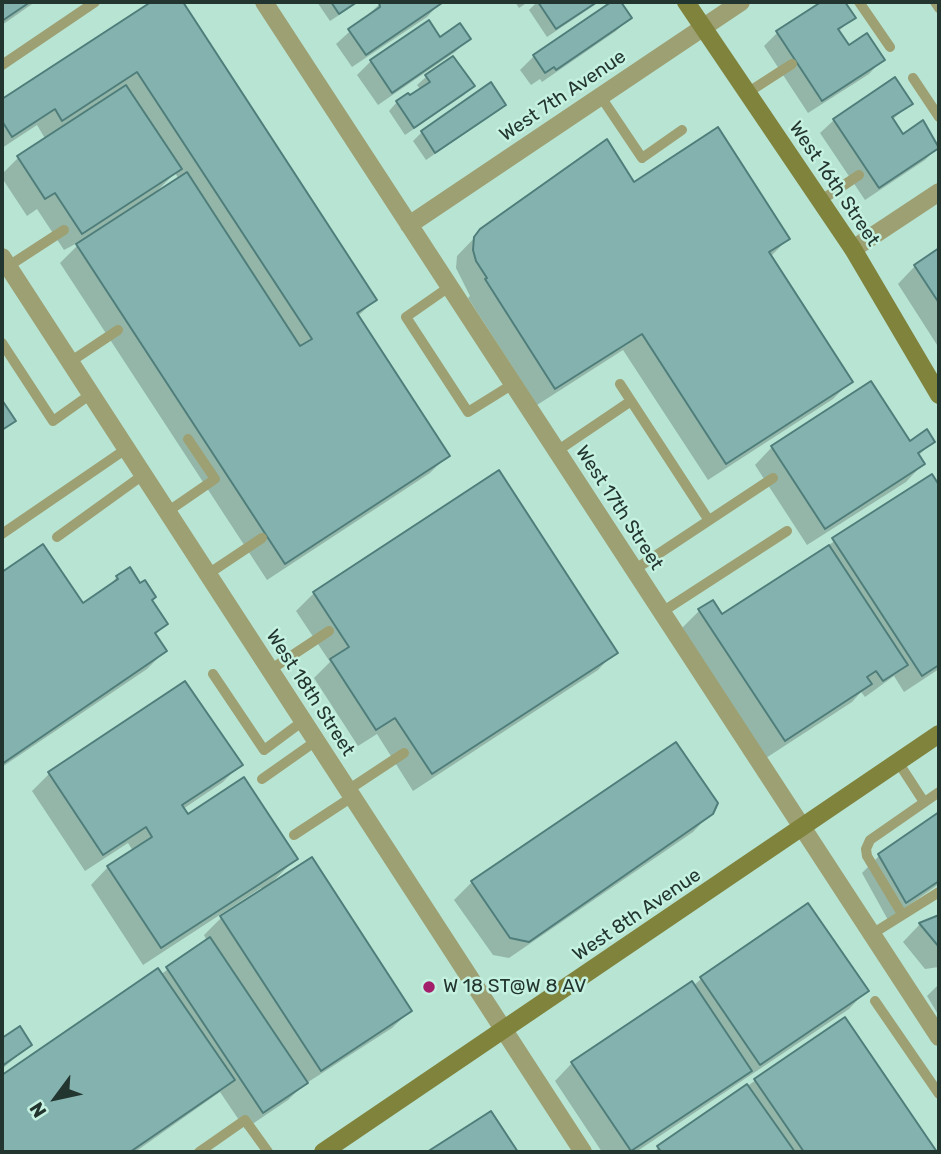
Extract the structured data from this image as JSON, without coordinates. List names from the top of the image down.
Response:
{
  "streets": {
    "street": [
      "West 7th Avenue",
      "West 16th Street",
      "West 17th Street",
      "West 18th Street",
      "West 8th Avenue"
    ]
  },
  "crossings": [
    ["West 7th Avenue", "West 16th Street"],
    ["West 7th Avenue", "West 17th Street"],
    ["West 17th Street", "West 8th Avenue"],
    ["West 18th Street", "West 8th Avenue"]
  ],
  "places": ["W 18 ST@W 8 AV"],
  "north": "bottom left"
}
